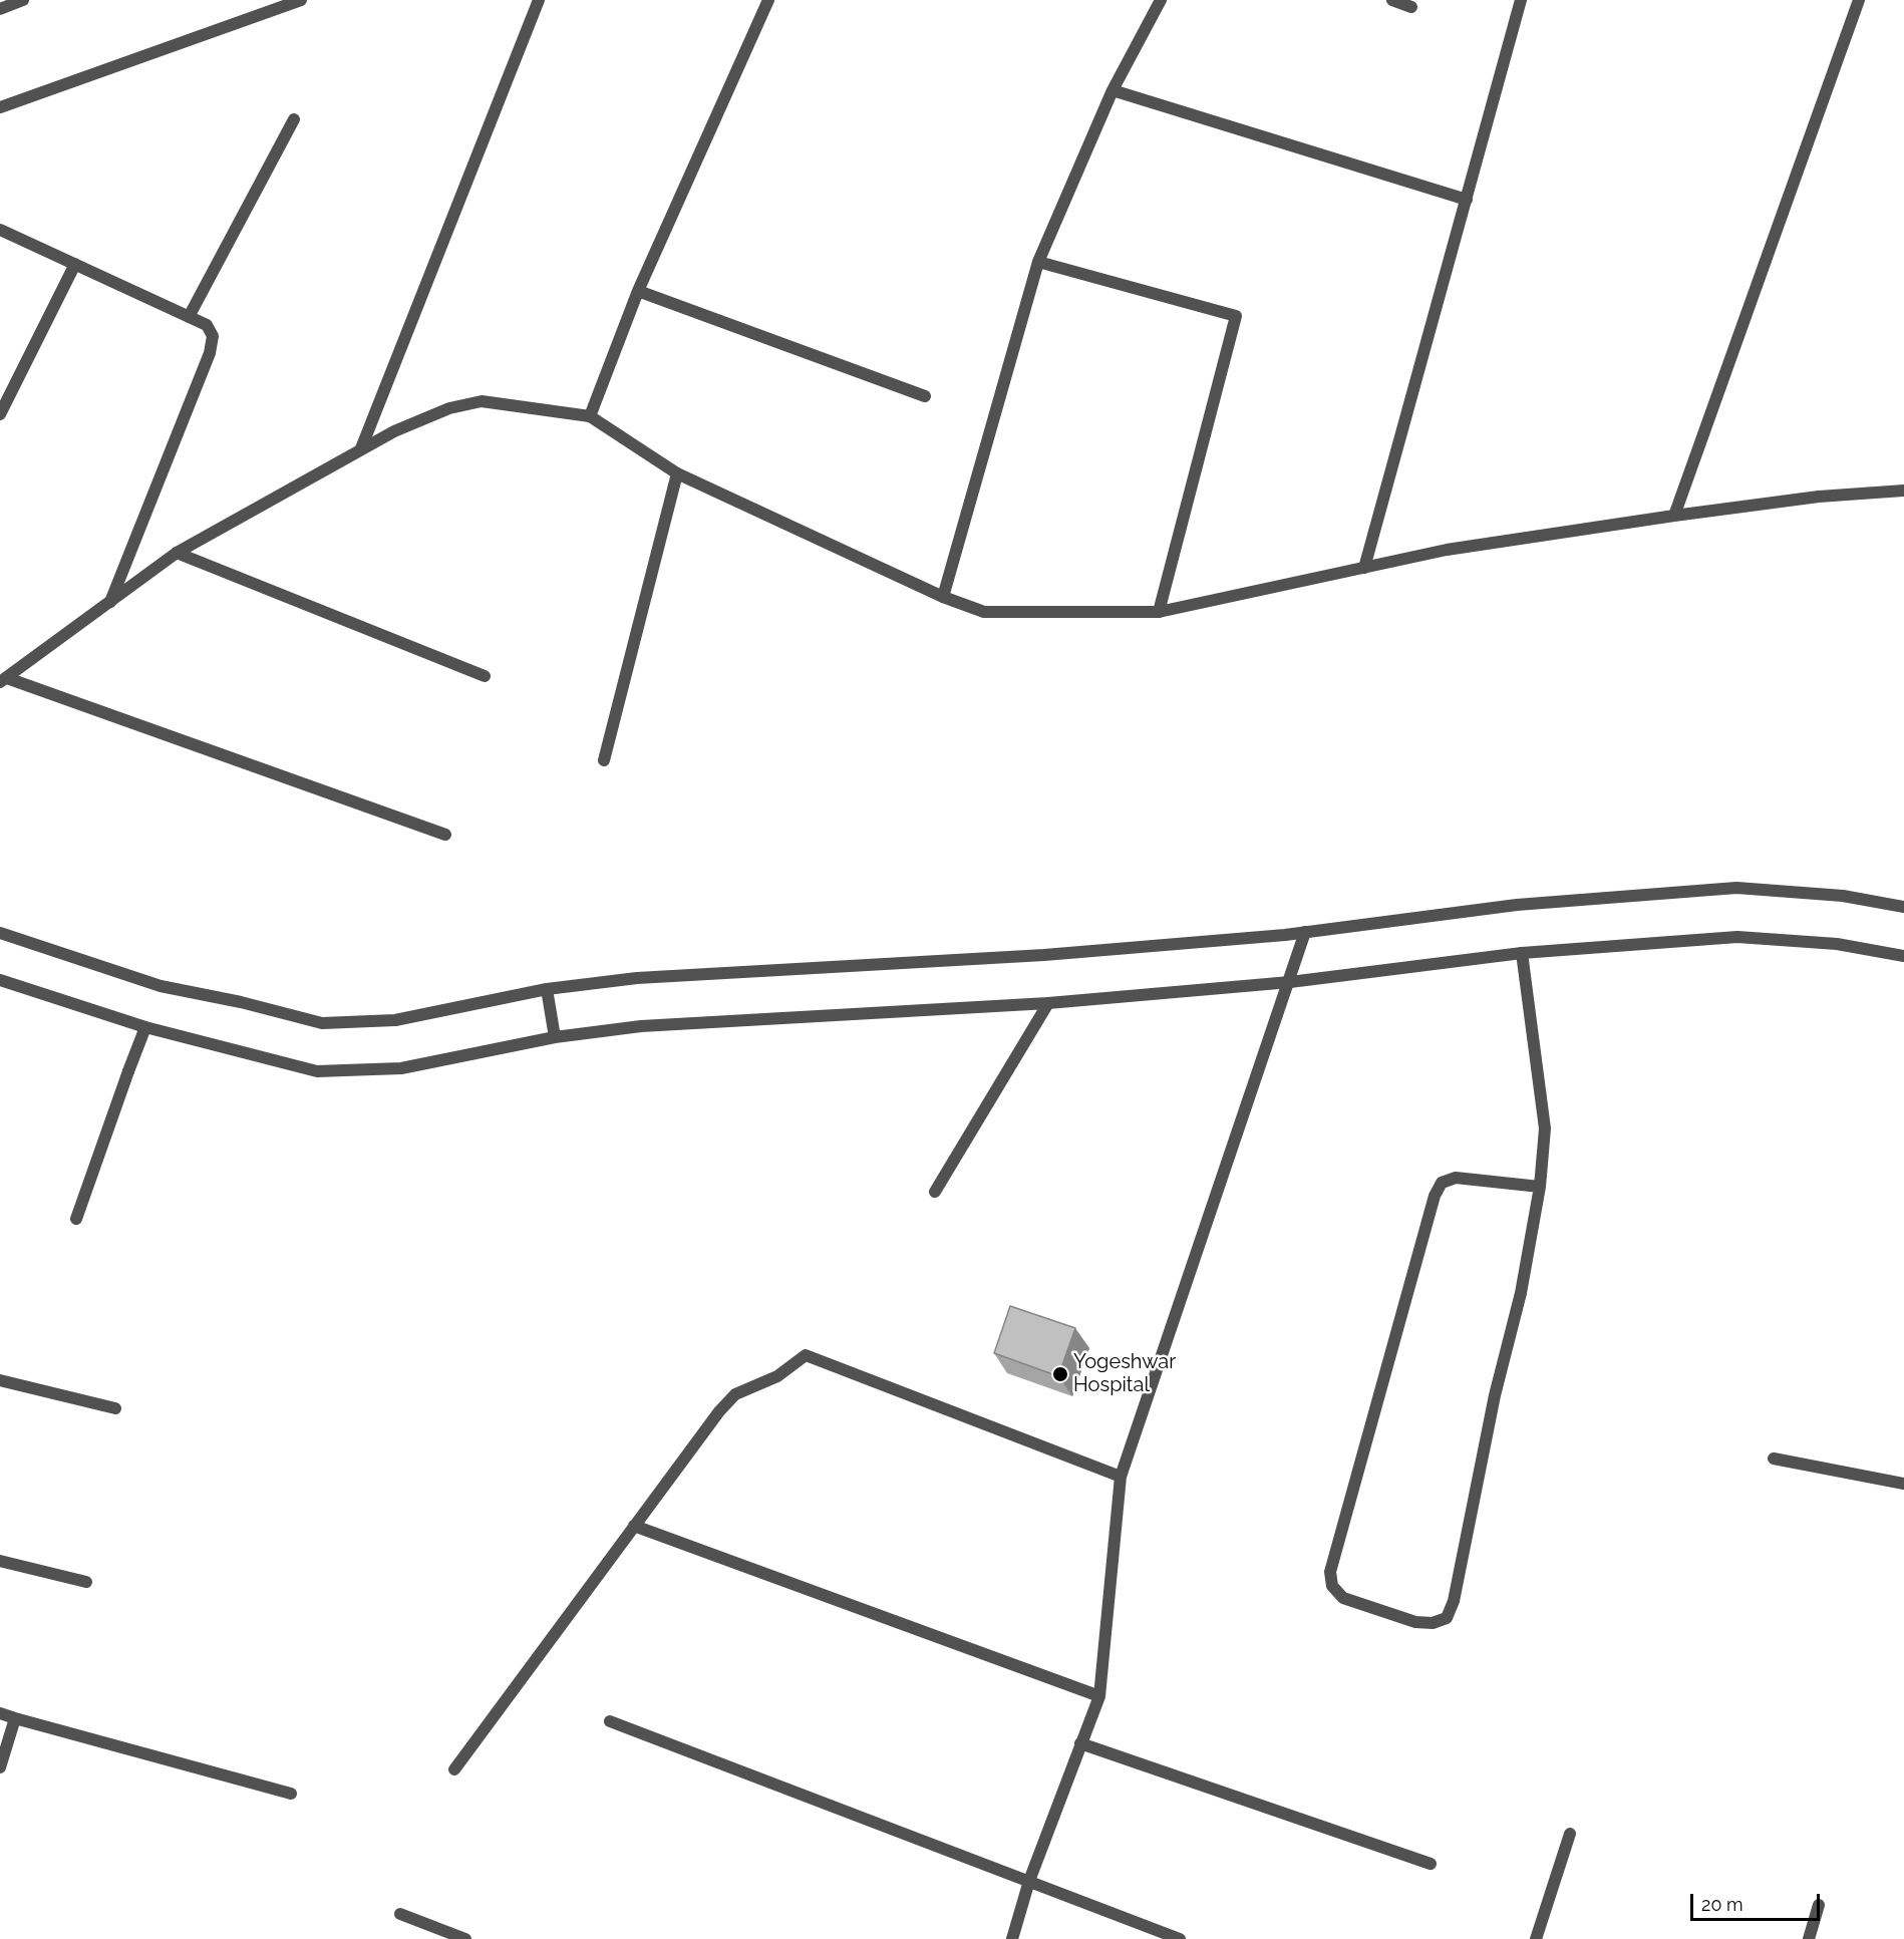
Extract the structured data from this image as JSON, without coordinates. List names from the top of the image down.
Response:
{
  "places": ["Yogeshwar Hospital"],
  "scale_bar": "20 m"
}
